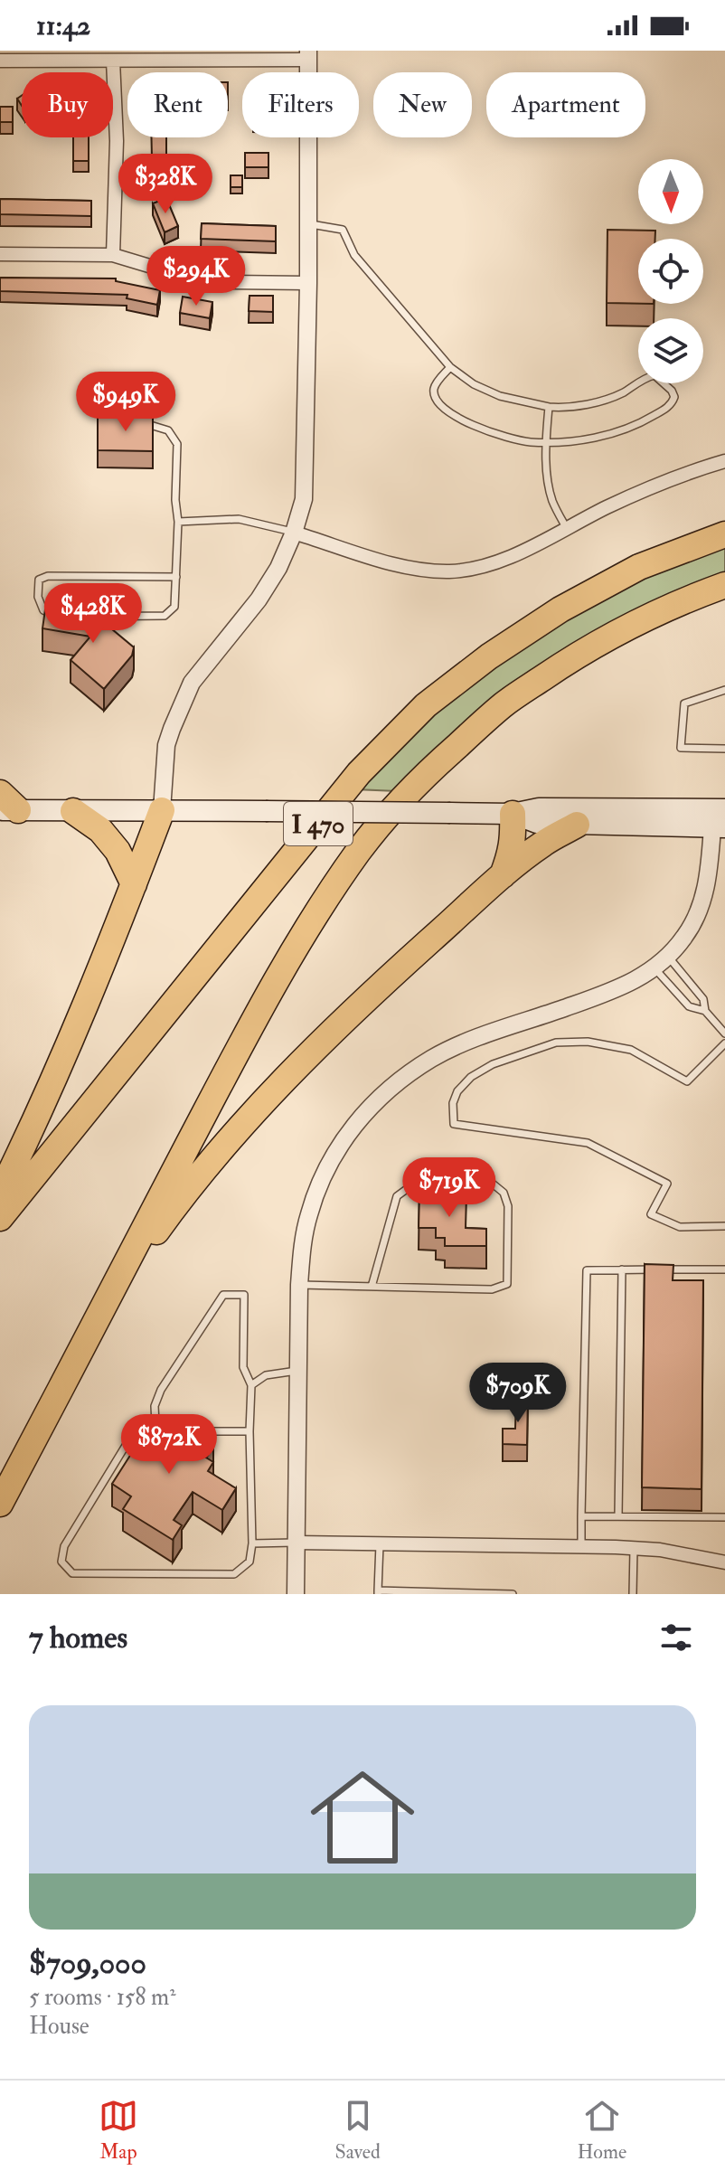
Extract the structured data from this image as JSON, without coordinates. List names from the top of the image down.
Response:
{
  "streets": {
    "highway": ["I 470"]
  },
  "north": "bottom",
  "page": {
    "status": "11:42",
    "chip": [
      "Buy",
      "Rent",
      "Filters",
      "New",
      "Apartment"
    ],
    "price": [
      "$328K",
      "$294K",
      "$949K",
      "$428K",
      "$719K",
      "$709K",
      "$872K"
    ],
    "heading": "7 homes",
    "list": [
      {
        "name": "$709,000",
        "note": "5 rooms · 158 m² · House"
      }
    ],
    "tabs": ["Map", "Saved", "Home"]
  }
}
